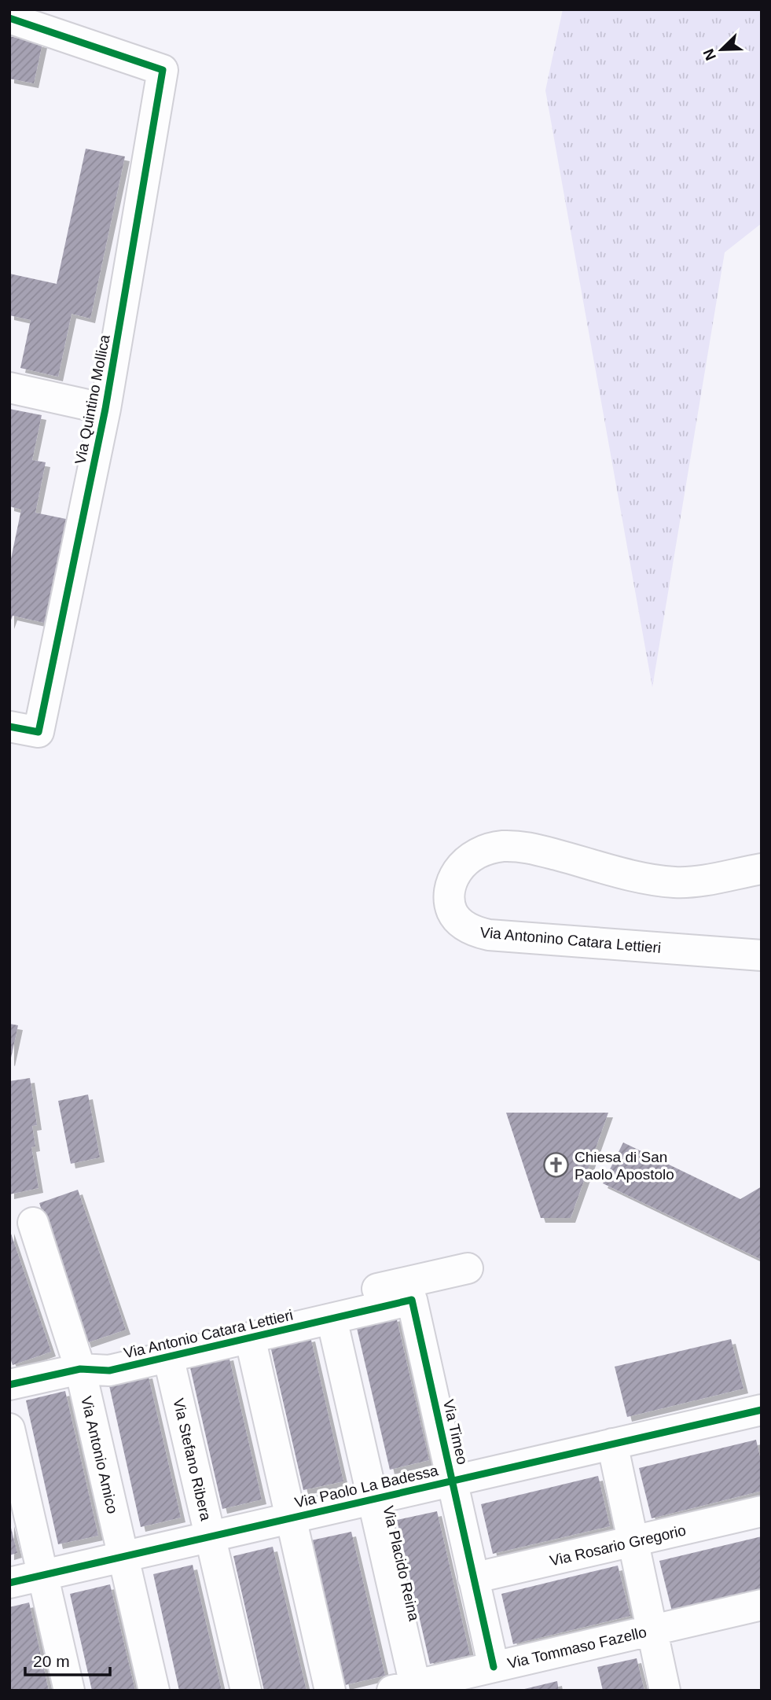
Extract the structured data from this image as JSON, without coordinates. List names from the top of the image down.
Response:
{
  "streets": {
    "street": [
      "Via Quintino Mollica",
      "Via Antonino Catara Lettieri",
      "Via Antonio Catara Lettieri",
      "Via Timeo",
      "Via Antonio Amico",
      "Via Stefano Ribera",
      "Via Paolo La Badessa",
      "Via Rosario Gregorio",
      "Via Placido Reina",
      "Via Tommaso Fazello"
    ]
  },
  "crossings": [
    ["Via Antonio Catara Lettieri", "Via Timeo"],
    ["Via Antonio Catara Lettieri", "Via Antonio Amico"],
    ["Via Antonio Catara Lettieri", "Via Stefano Ribera"],
    ["Via Antonio Catara Lettieri", "Via Placido Reina"],
    ["Via Timeo", "Via Paolo La Badessa"],
    ["Via Timeo", "Via Rosario Gregorio"],
    ["Via Timeo", "Via Tommaso Fazello"],
    ["Via Antonio Amico", "Via Paolo La Badessa"],
    ["Via Stefano Ribera", "Via Paolo La Badessa"],
    ["Via Paolo La Badessa", "Via Placido Reina"],
    ["Via Placido Reina", "Via Tommaso Fazello"]
  ],
  "places": {
    "church": ["Chiesa di San Paolo Apostolo"]
  },
  "scale_bar": "20 m",
  "north": "bottom left"
}
